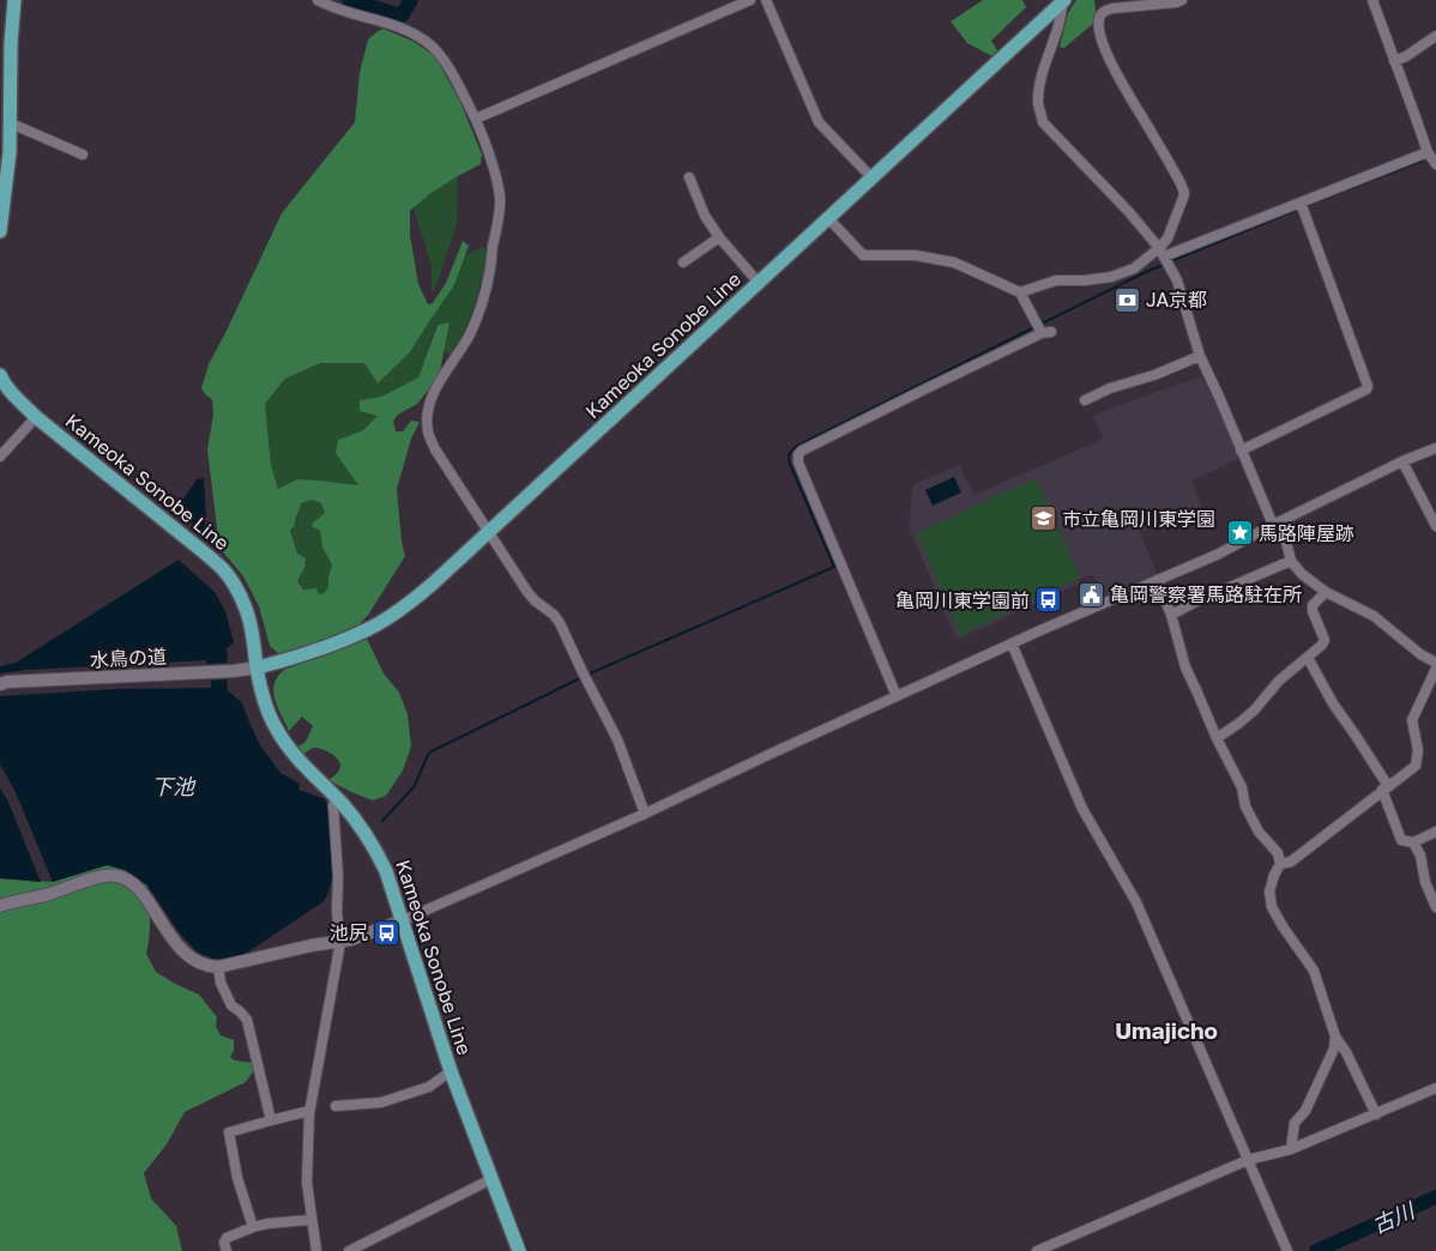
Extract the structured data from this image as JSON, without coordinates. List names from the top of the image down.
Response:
{
  "streets": {
    "main road": ["Kameoka Sonobe Line", "水鳥の道"]
  },
  "crossings": [
    ["Kameoka Sonobe Line", "水鳥の道"]
  ],
  "districts": ["Umajicho"],
  "water": ["下池", "古川"],
  "places": {
    "bank": ["JA京都"],
    "school or university": ["市立亀岡川東学園"],
    "place": ["馬路陣屋跡"],
    "public building": ["亀岡警察署馬路駐在所"],
    "bus stop": ["亀岡川東学園前", "池尻"]
  }
}
